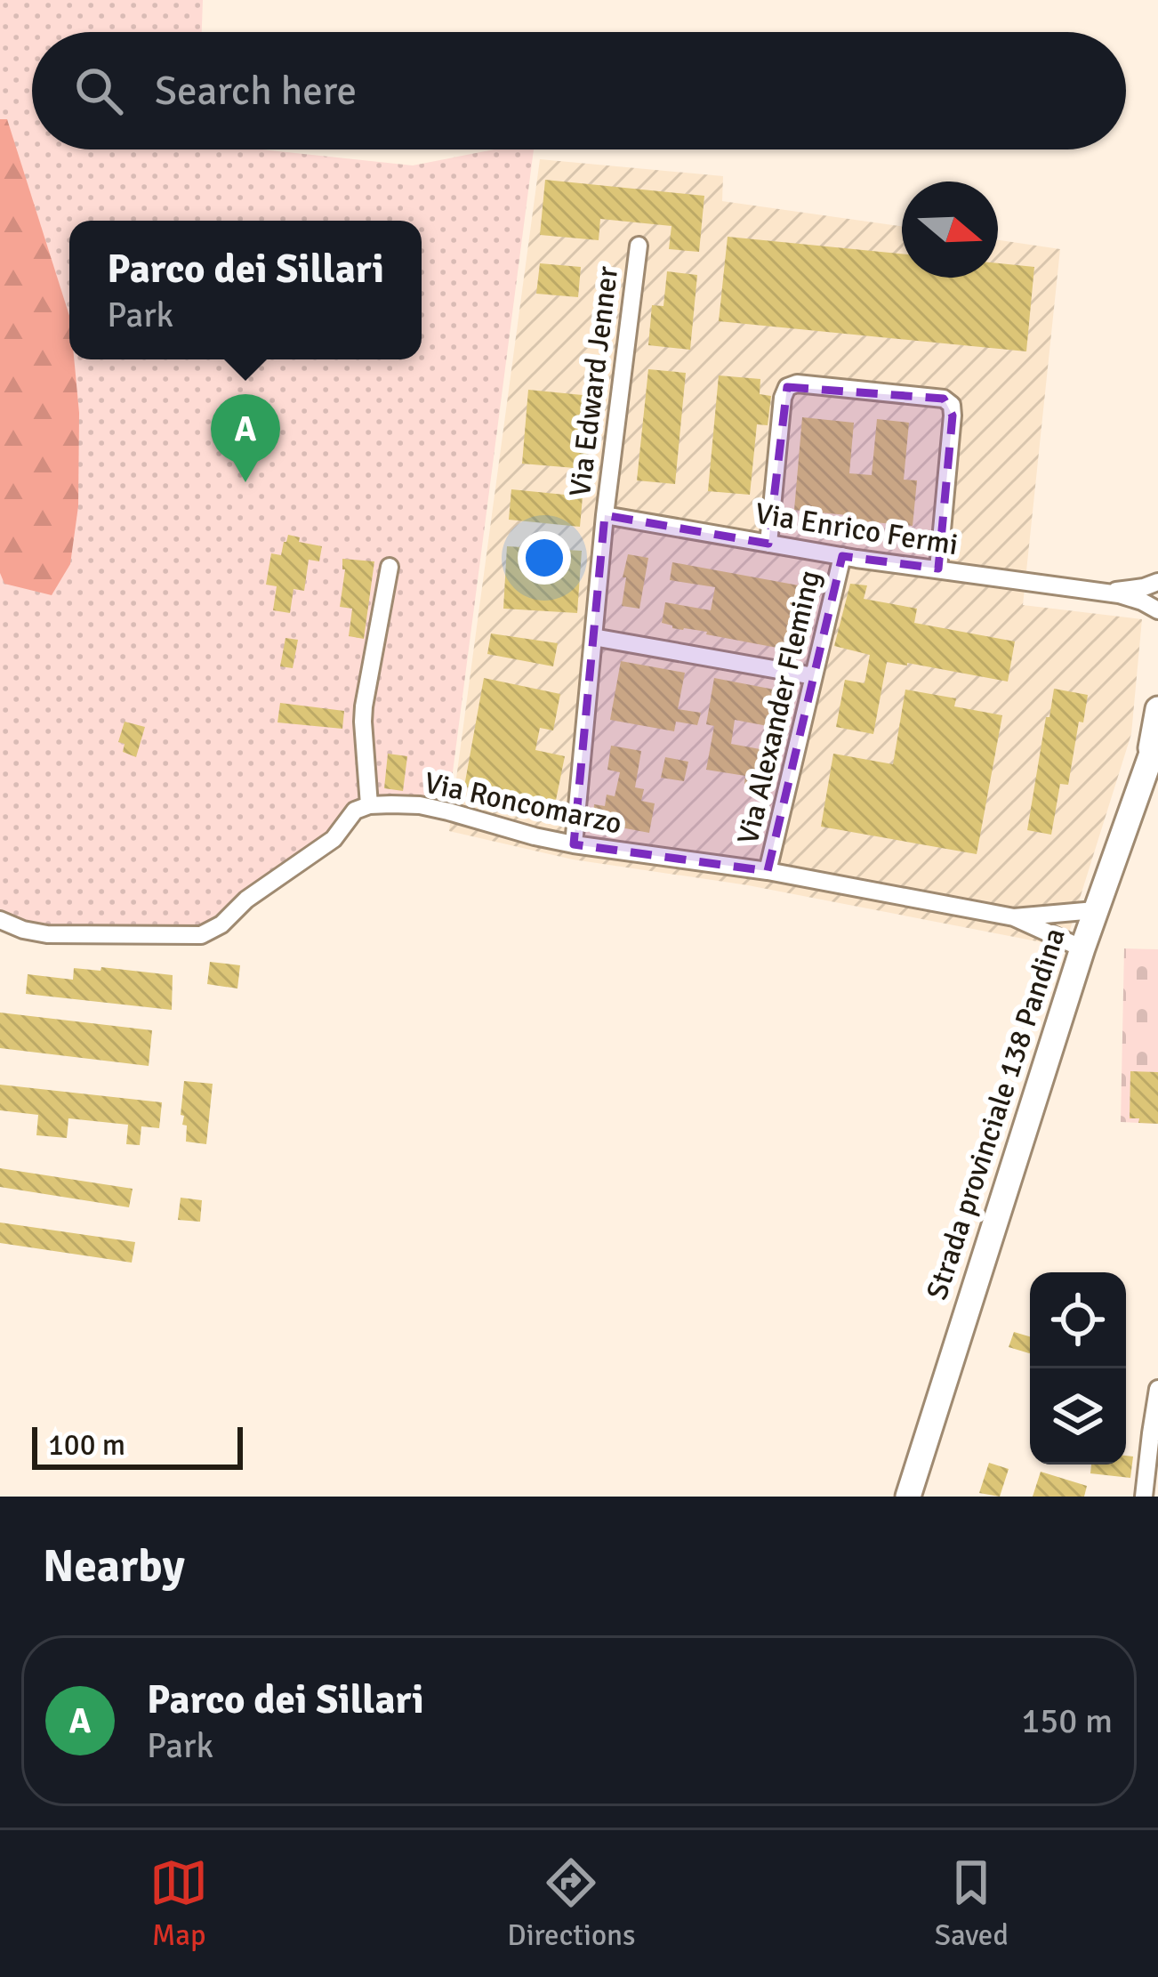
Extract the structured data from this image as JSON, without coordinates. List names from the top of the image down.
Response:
{
  "streets": {
    "street": [
      "Via Edward Jenner",
      "Via Enrico Fermi",
      "Via Alexander Fleming",
      "Via Roncomarzo",
      "Strada provinciale 138 Pandina"
    ]
  },
  "crossings": [
    ["Via Edward Jenner", "Via Enrico Fermi"],
    ["Via Edward Jenner", "Via Roncomarzo"],
    ["Via Enrico Fermi", "Via Alexander Fleming"],
    ["Via Alexander Fleming", "Via Roncomarzo"],
    ["Via Roncomarzo", "Strada provinciale 138 Pandina"]
  ],
  "scale_bar": "100 m",
  "north": "right",
  "page": {
    "search": "Search here",
    "popup": ["Parco dei Sillari", "Park"],
    "pins": "A",
    "scale": "100 m",
    "heading": "Nearby",
    "list": [
      {
        "mark": "A",
        "name": "Parco dei Sillari",
        "note": "Park",
        "value": "150 m"
      }
    ],
    "nav": ["Map", "Directions", "Saved"]
  }
}
